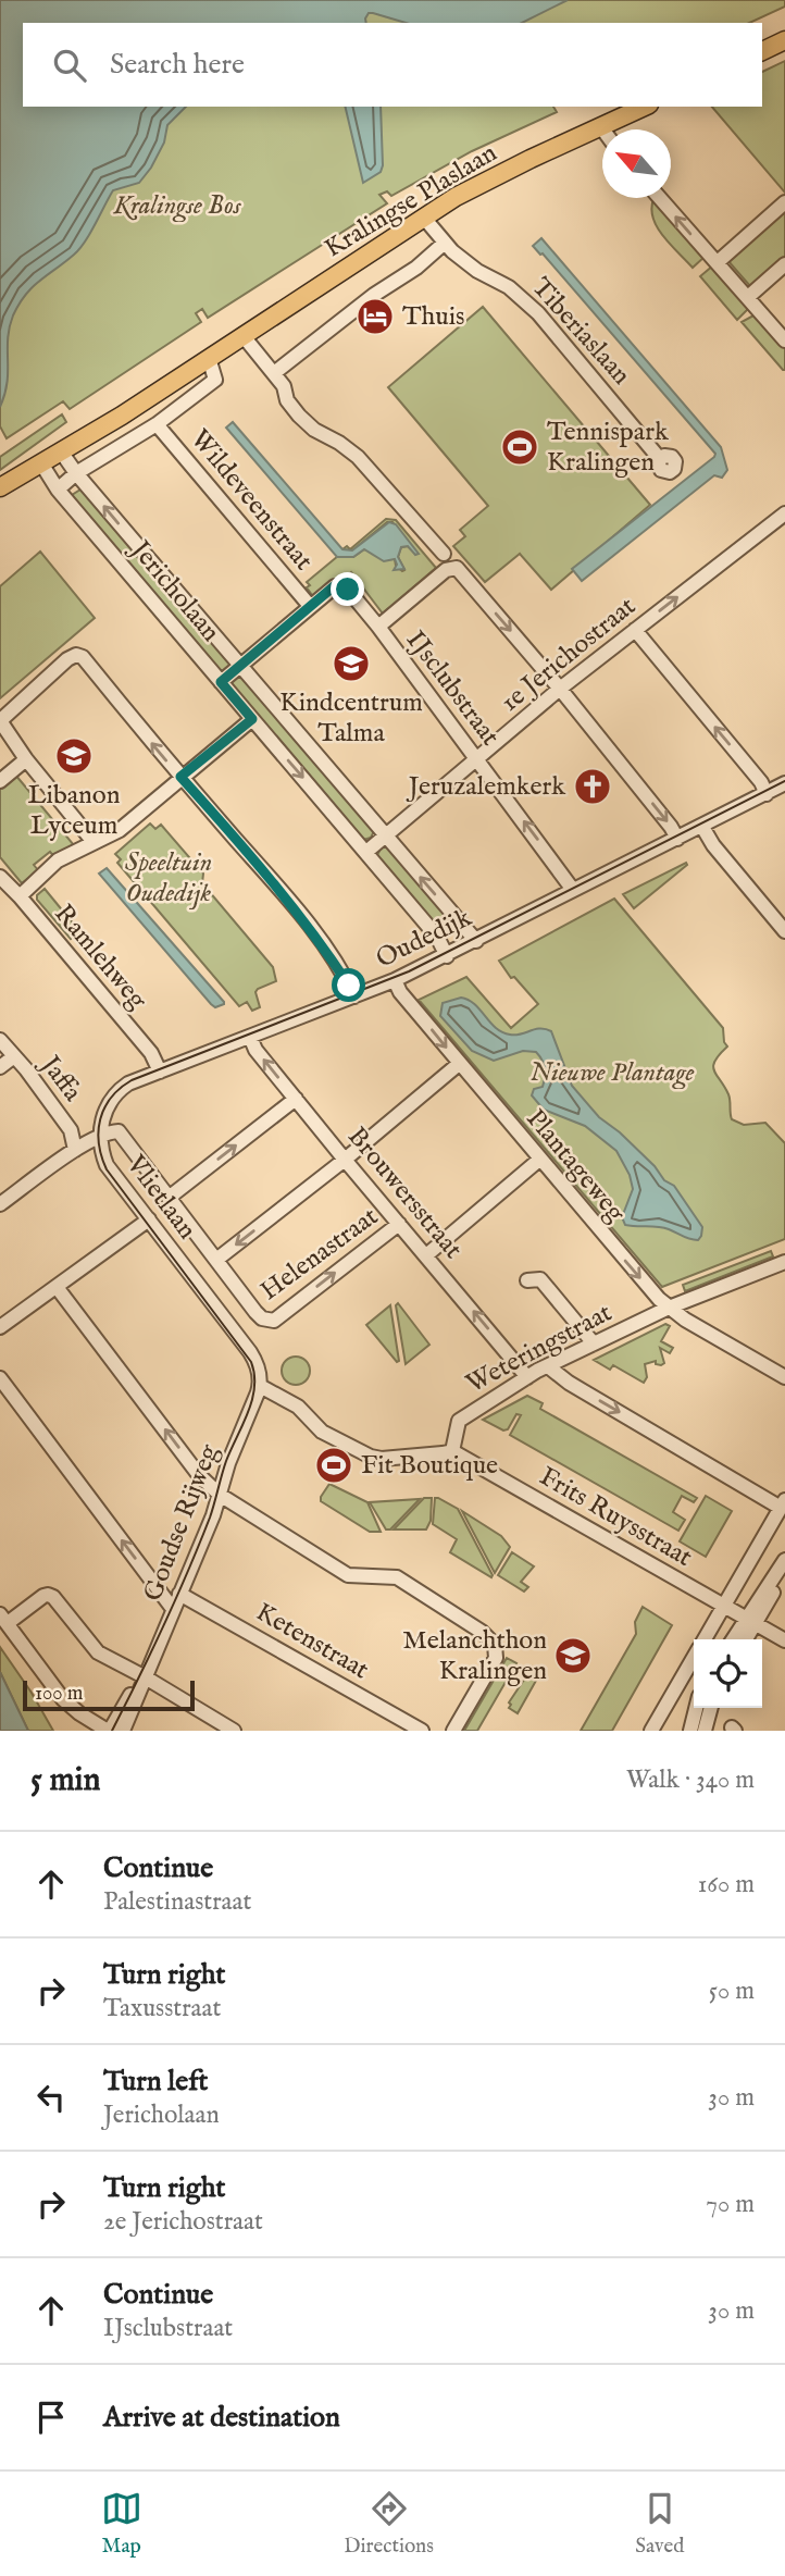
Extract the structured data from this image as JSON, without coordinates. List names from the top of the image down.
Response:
{
  "streets": {
    "main road": ["Kralingse Plaslaan"],
    "street": [
      "Tiberiaslaan",
      "Wildeveenstraat",
      "Jericholaan",
      "1e Jerichostraat",
      "IJsclubstraat",
      "Oudedijk",
      "Ramlehweg",
      "Jaffa",
      "Plantageweg",
      "Brouwersstraat",
      "Vlietlaan",
      "Helenastraat",
      "Weteringstraat",
      "Frits Ruysstraat",
      "Goudse Rijweg",
      "Ketenstraat"
    ]
  },
  "crossings": [
    ["Kralingse Plaslaan", "Tiberiaslaan"],
    ["Kralingse Plaslaan", "Jericholaan"],
    ["Wildeveenstraat", "IJsclubstraat"],
    ["Jericholaan", "1e Jerichostraat"],
    ["Jericholaan", "Oudedijk"],
    ["1e Jerichostraat", "IJsclubstraat"],
    ["IJsclubstraat", "Oudedijk"],
    ["Oudedijk", "Ramlehweg"],
    ["Oudedijk", "Plantageweg"],
    ["Oudedijk", "Brouwersstraat"],
    ["Oudedijk", "Vlietlaan"],
    ["Plantageweg", "Weteringstraat"],
    ["Brouwersstraat", "Helenastraat"],
    ["Brouwersstraat", "Weteringstraat"],
    ["Vlietlaan", "Helenastraat"],
    ["Vlietlaan", "Goudse Rijweg"],
    ["Weteringstraat", "Frits Ruysstraat"],
    ["Goudse Rijweg", "Ketenstraat"]
  ],
  "one_way": ["1e Jerichostraat"],
  "parks": ["Kralingse Bos", "Speeltuin Oudedijk", "Nieuwe Plantage"],
  "places": {
    "hotel": ["Thuis"],
    "sports": ["Tennispark Kralingen", "Fit Boutique"],
    "school or university": ["Kindcentrum Talma", "Libanon Lyceum", "Melanchthon Kralingen"],
    "church": ["Jeruzalemkerk"]
  },
  "scale_bar": "100 m",
  "north": "top left",
  "page": {
    "search": "Search here",
    "scale": "100 m",
    "heading": ["5 min", "Walk · 340 m"],
    "list": [
      ["Continue", "Palestinastraat", "160 m"],
      ["Turn right", "Taxusstraat", "50 m"],
      ["Turn left", "Jericholaan", "30 m"],
      ["Turn right", "2e Jerichostraat", "70 m"],
      ["Continue", "IJsclubstraat", "30 m"],
      "Arrive at destination"
    ],
    "nav": ["Map", "Directions", "Saved"]
  }
}
